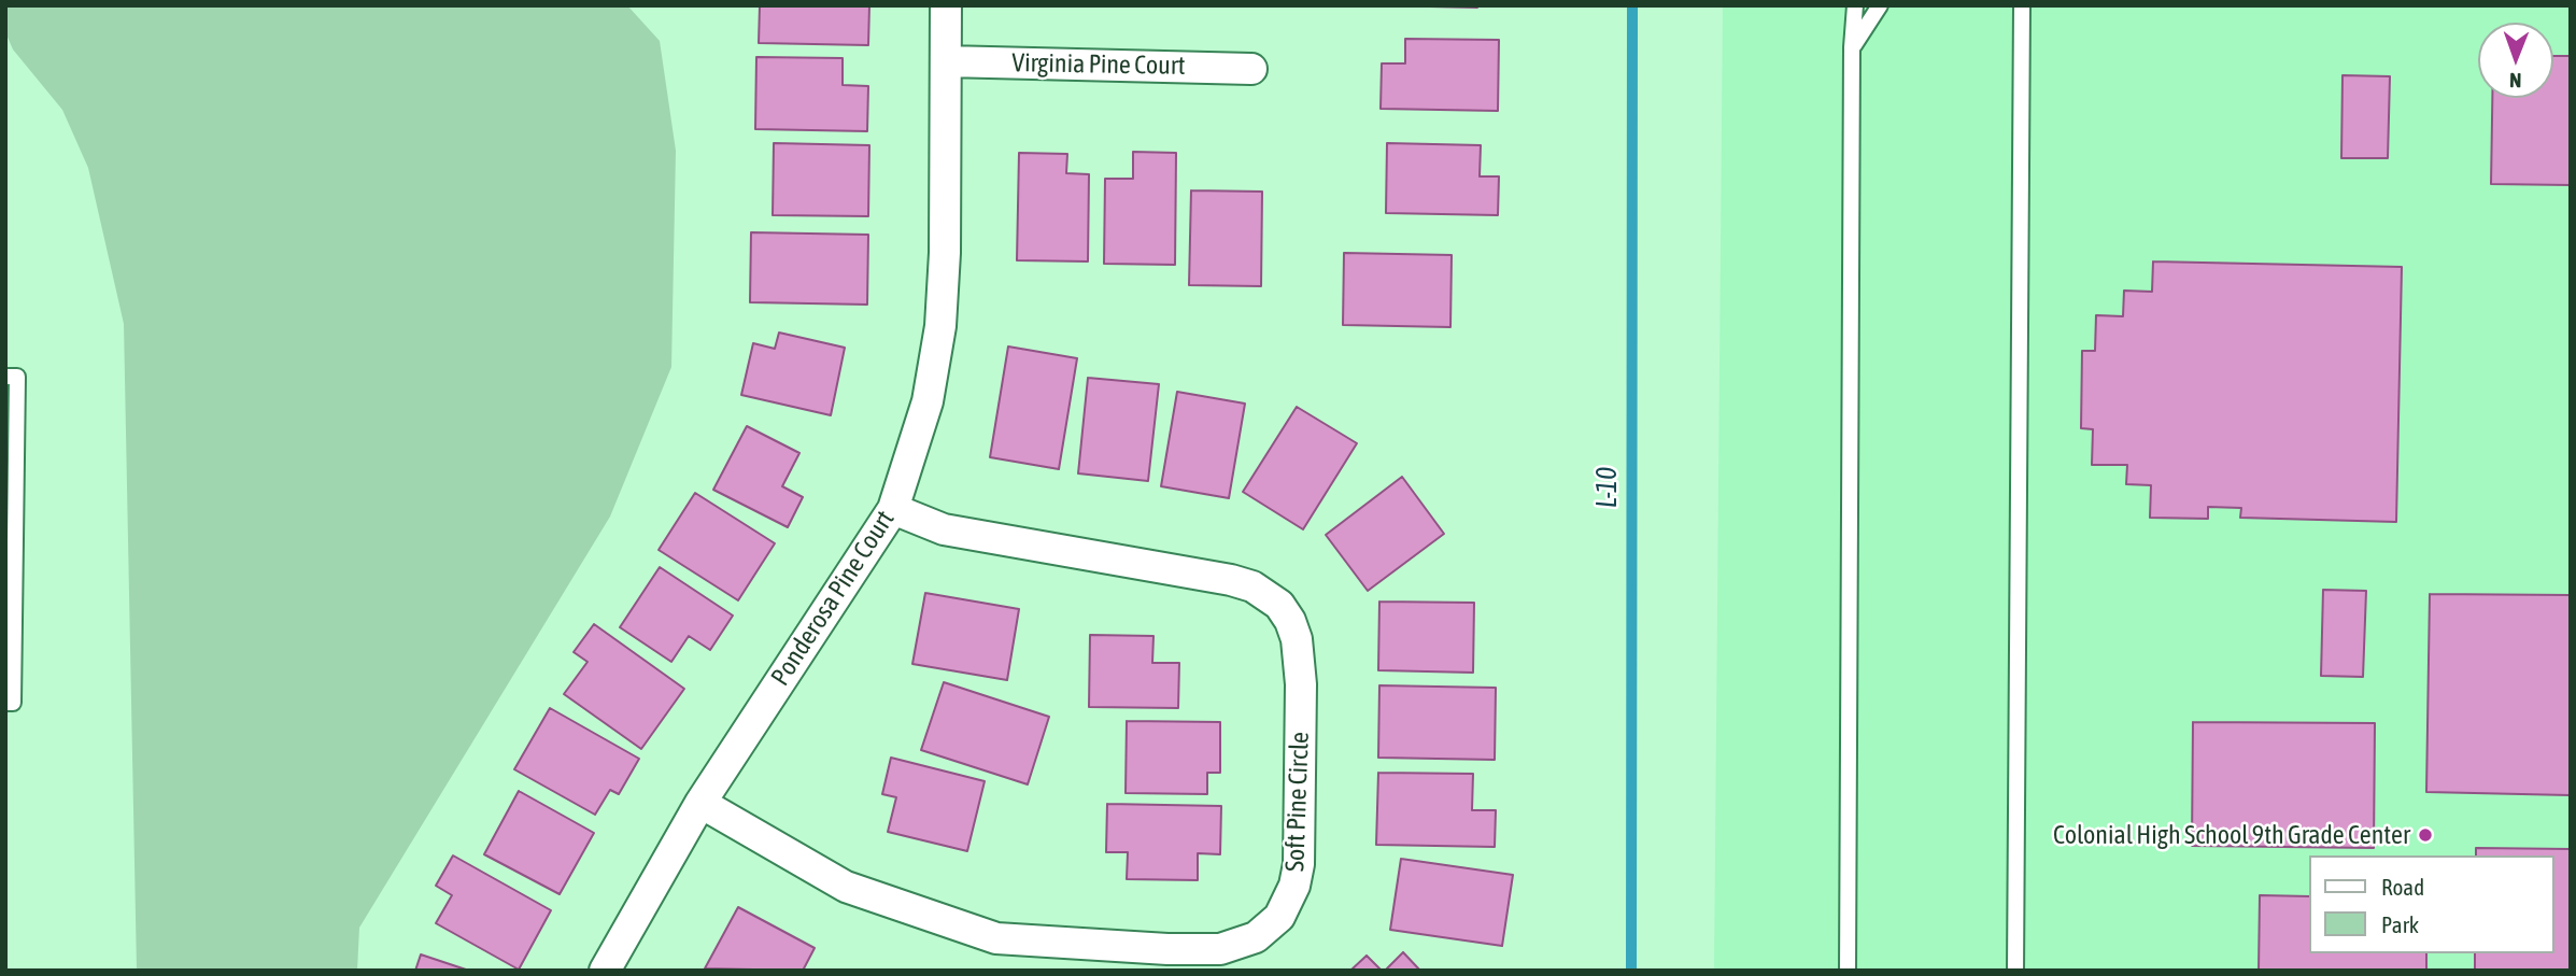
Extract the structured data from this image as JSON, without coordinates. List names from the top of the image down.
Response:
{
  "streets": {
    "street": ["Virginia Pine Court", "Ponderosa Pine Court", "Soft Pine Circle"]
  },
  "crossings": [
    ["Virginia Pine Court", "Ponderosa Pine Court"],
    ["Ponderosa Pine Court", "Soft Pine Circle"]
  ],
  "water": ["L-10"],
  "places": ["Colonial High School 9th Grade Center"],
  "legend": ["Road", "Park"],
  "north": "bottom"
}
